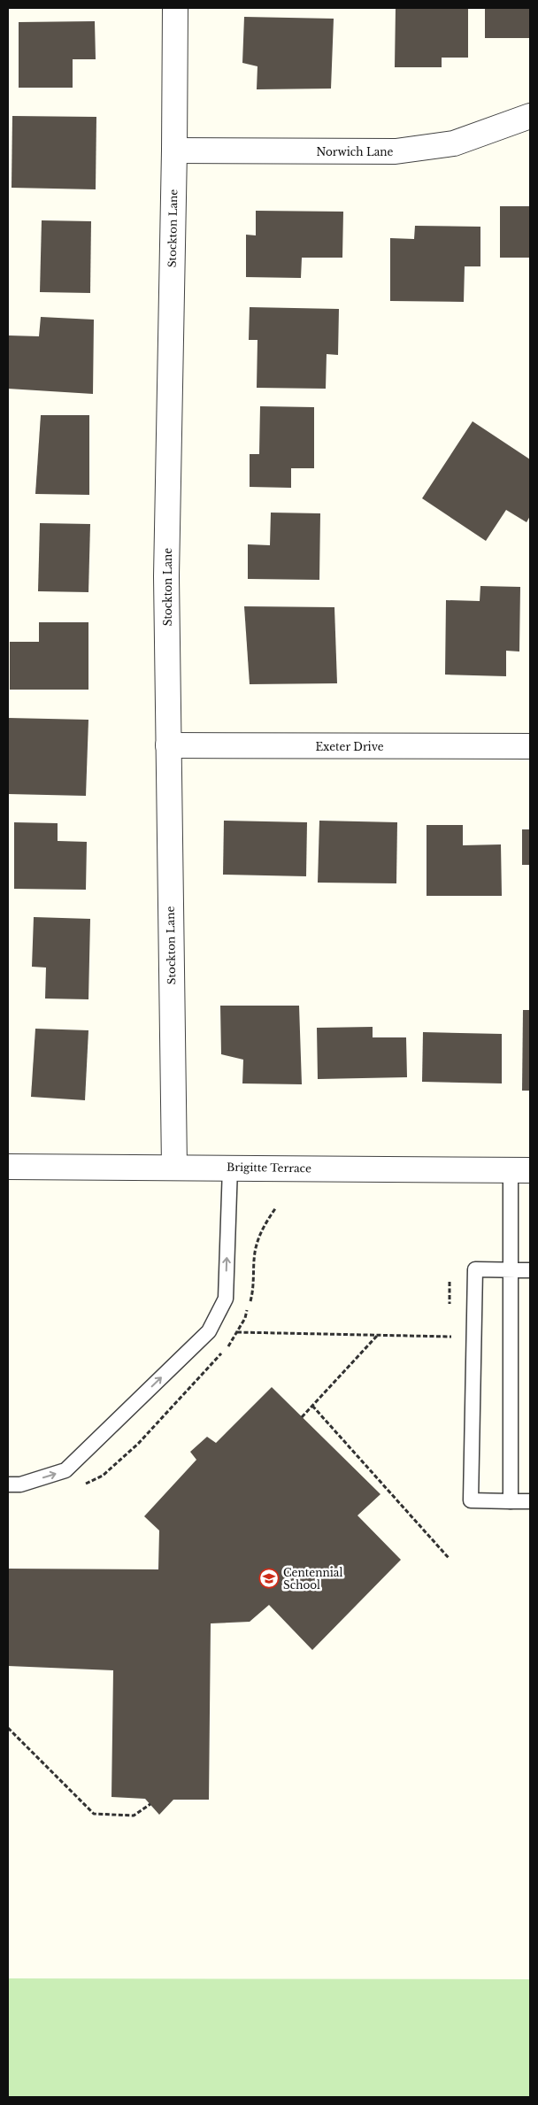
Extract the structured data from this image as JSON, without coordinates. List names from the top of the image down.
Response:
{
  "streets": {
    "street": [
      "Norwich Lane",
      "Stockton Lane",
      "Exeter Drive",
      "Brigitte Terrace"
    ]
  },
  "crossings": [
    ["Norwich Lane", "Stockton Lane"],
    ["Stockton Lane", "Exeter Drive"],
    ["Stockton Lane", "Brigitte Terrace"]
  ],
  "places": {
    "school or university": ["Centennial School"]
  }
}
